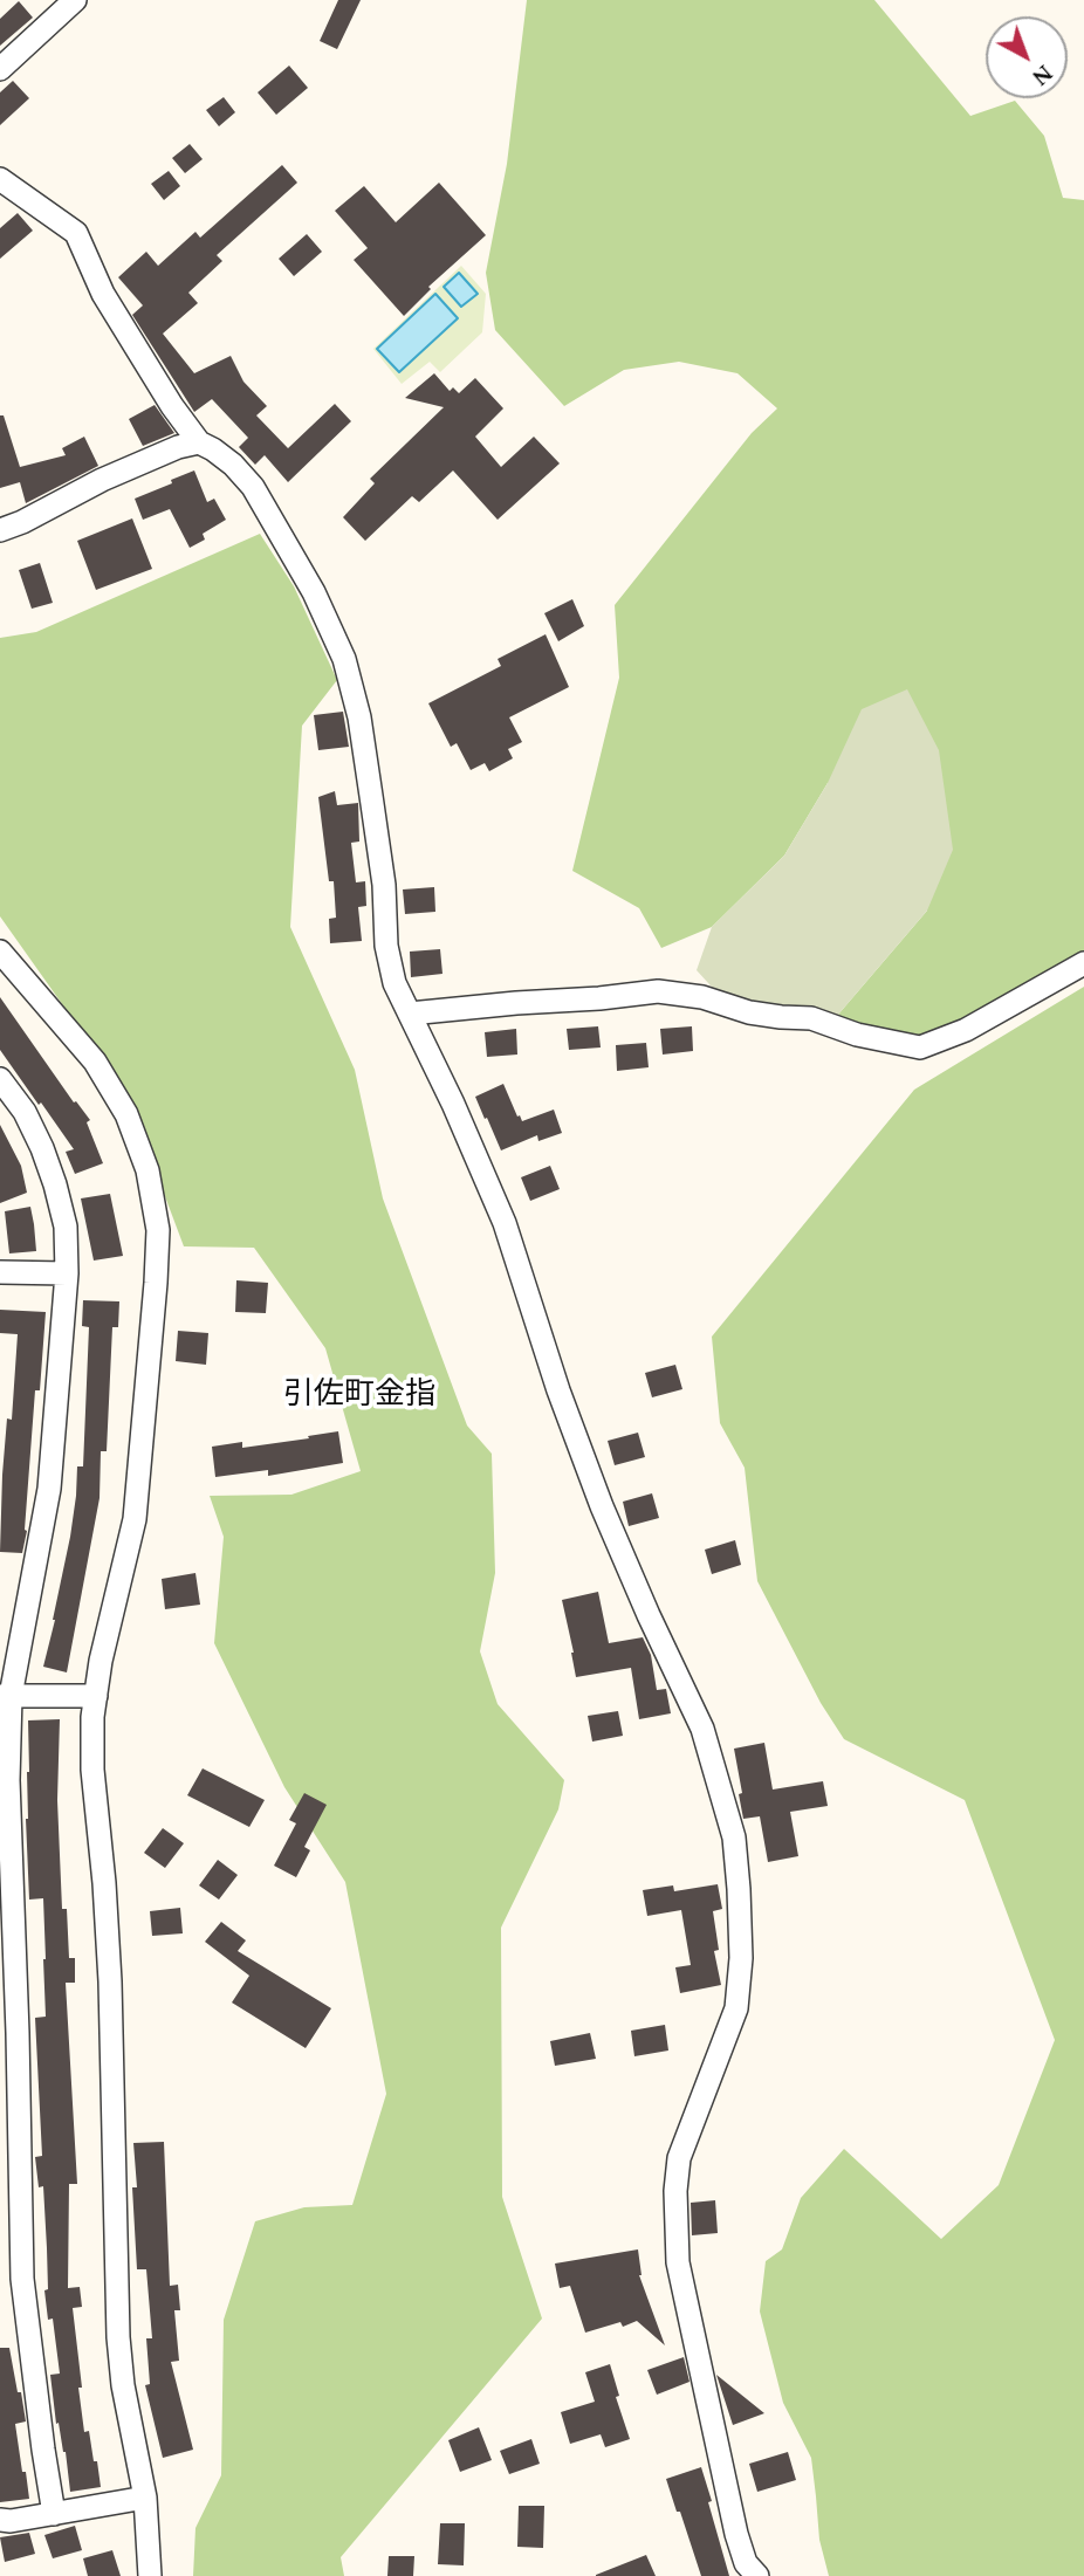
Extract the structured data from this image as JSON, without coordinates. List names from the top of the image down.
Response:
{
  "districts": ["引佐町金指"],
  "north": "bottom right"
}
